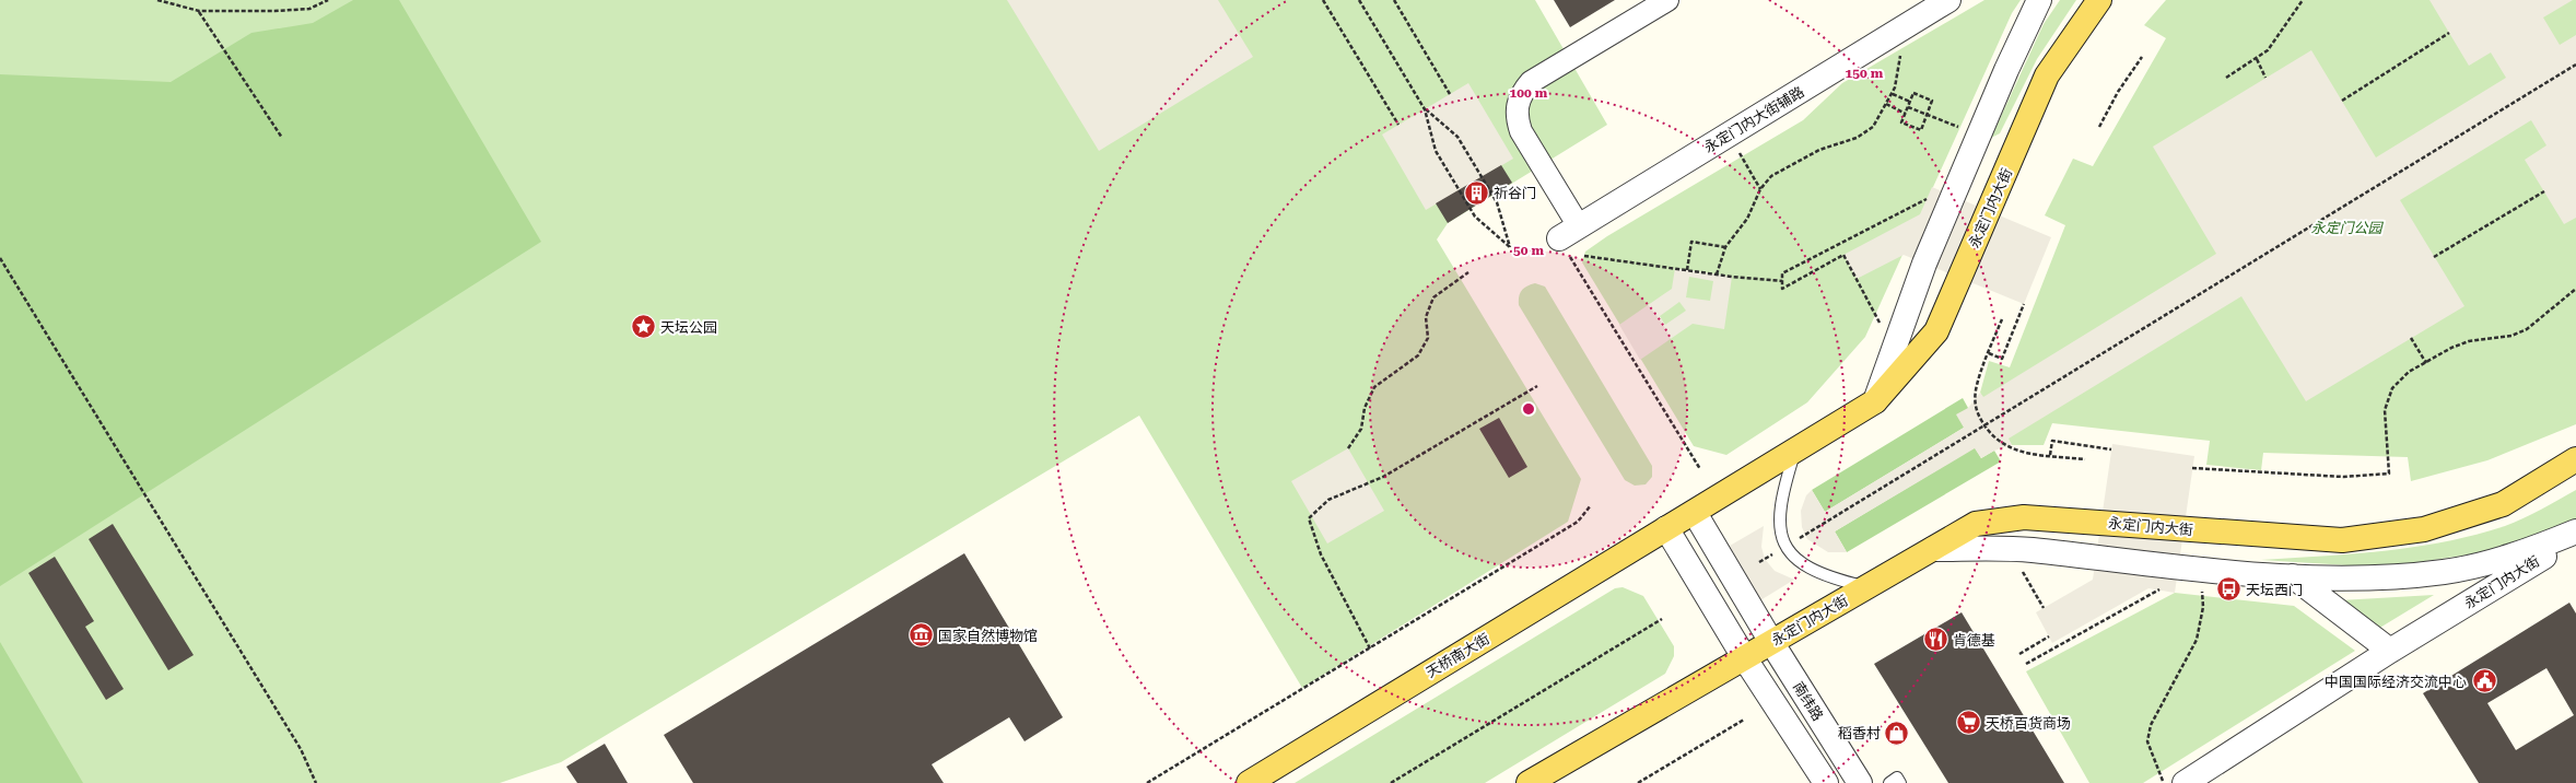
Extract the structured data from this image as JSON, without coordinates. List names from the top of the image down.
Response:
{
  "streets": {
    "main road": ["永定门内大街", "天桥南大街"],
    "street": ["永定门内大街辅路", "南纬路"]
  },
  "crossings": [
    ["永定门内大街", "天桥南大街"],
    ["永定门内大街", "南纬路"]
  ],
  "parks": ["永定门公园"],
  "places": {
    "building": ["祈谷门"],
    "place": ["天坛公园"],
    "bus stop": ["天坛西门"],
    "museum": ["国家自然博物馆"],
    "restaurant": ["肯德基"],
    "public building": ["中国国际经济交流中心"],
    "supermarket": ["天桥百货商场"],
    "shop": ["稻香村"]
  },
  "rings": ["150 m", "100 m", "50 m"]
}
